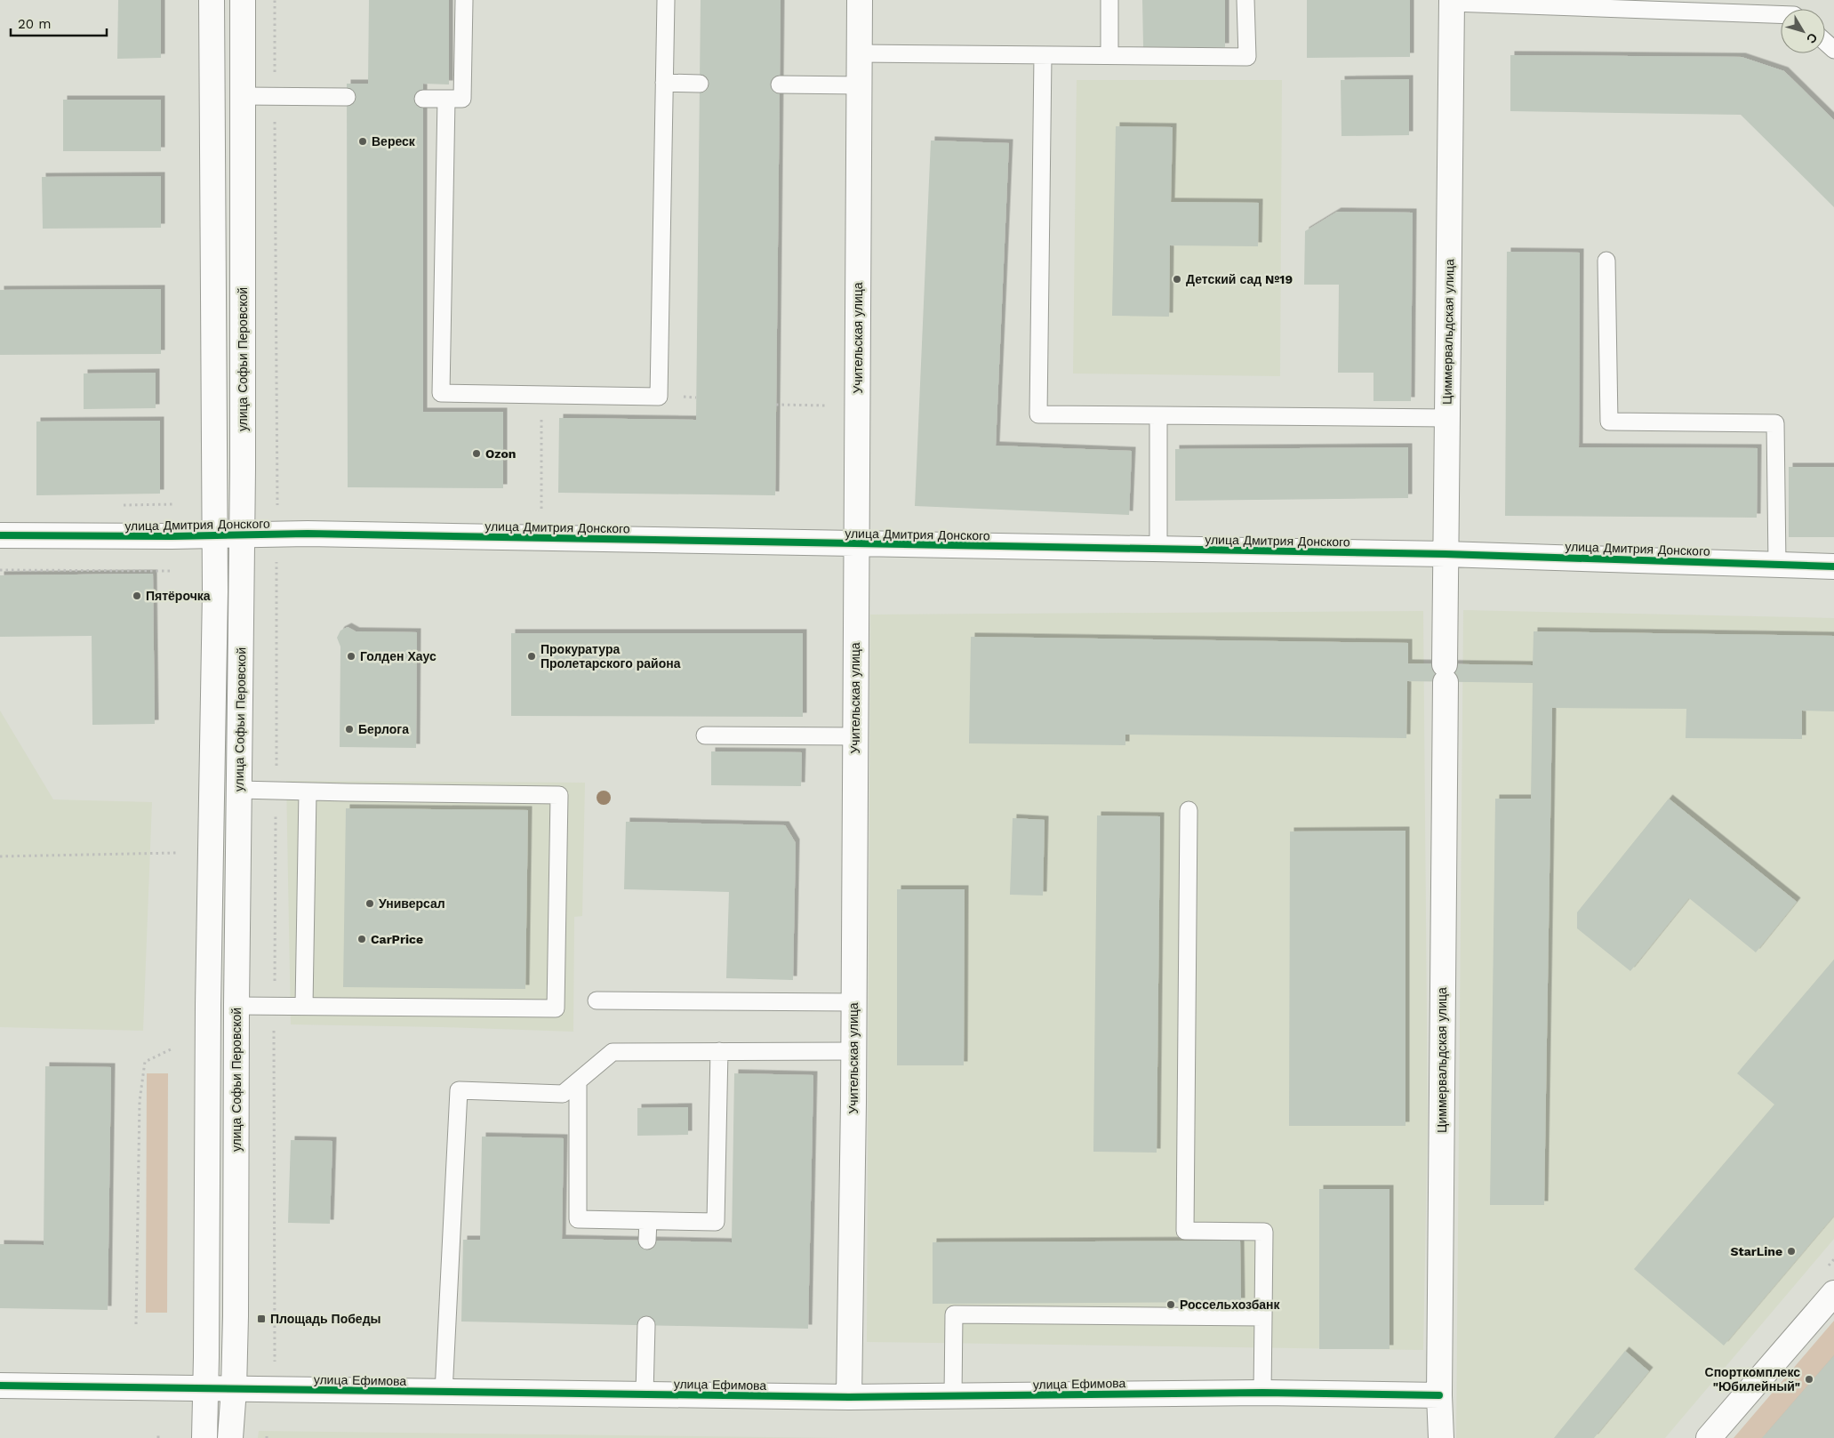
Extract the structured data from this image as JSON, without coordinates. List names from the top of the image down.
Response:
{
  "streets": {
    "street": [
      "Циммервальдская улица",
      "Учительская улица",
      "улица Софьи Перовской",
      "улица Дмитрия Донского",
      "улица Ефимова"
    ]
  },
  "crossings": [
    ["Циммервальдская улица", "улица Дмитрия Донского"],
    ["Циммервальдская улица", "улица Ефимова"],
    ["Учительская улица", "улица Дмитрия Донского"],
    ["Учительская улица", "улица Ефимова"],
    ["улица Софьи Перовской", "улица Дмитрия Донского"],
    ["улица Софьи Перовской", "улица Ефимова"]
  ],
  "places": {
    "other": [
      "Вереск",
      "Детский сад №19",
      "Ozon",
      "Пятёрочка",
      "Голден Хаус",
      "Прокуратура Пролетарского района",
      "Берлога",
      "Универсал",
      "CarPrice",
      "StarLine",
      "Россельхозбанк",
      "Спорткомплекс \"Юбилейный\""
    ],
    "transit": ["Площадь Победы"]
  },
  "scale_bar": "20 m",
  "north": "bottom right"
}
